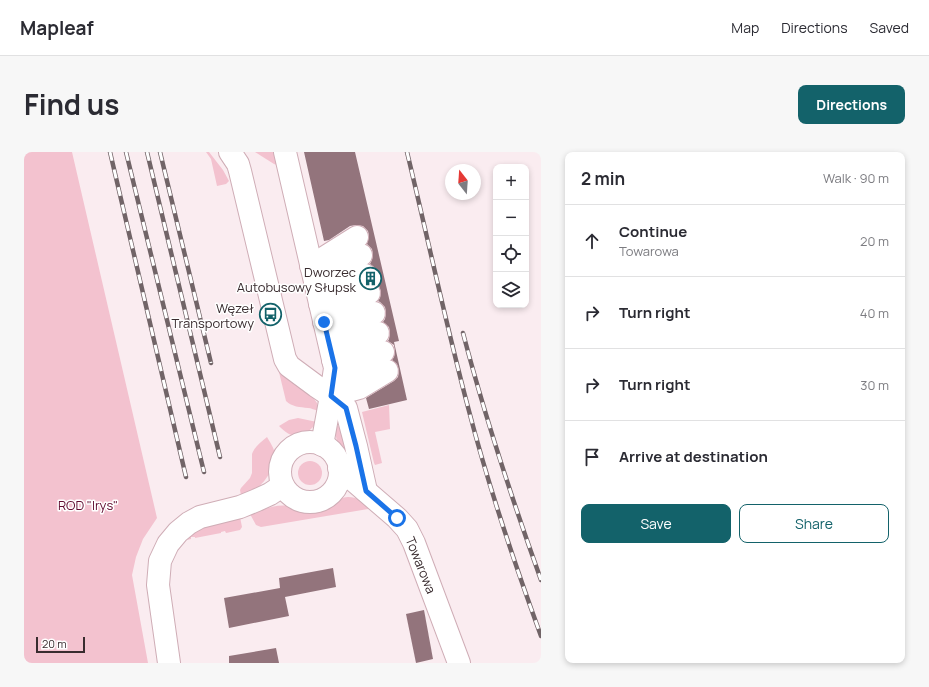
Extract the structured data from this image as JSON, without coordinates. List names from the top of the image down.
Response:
{
  "streets": {
    "street": ["Towarowa"]
  },
  "parks": ["ROD \"Irys\""],
  "places": {
    "building": ["Dworzec Autobusowy Słupsk"],
    "bus stop": ["Węzeł Transportowy"]
  },
  "scale_bar": "20 m",
  "north": "top",
  "page": {
    "header": "Mapleaf",
    "nav": ["Map", "Directions", "Saved"],
    "title": "Find us",
    "buttons": [
      "Directions",
      ["Save", "Share"]
    ],
    "heading": ["2 min", "Walk · 90 m"],
    "map_buttons": ["+", "−"],
    "list": [
      ["Continue", "Towarowa", "20 m"],
      ["Turn right", "40 m"],
      ["Turn right", "30 m"],
      "Arrive at destination"
    ],
    "scale": "20 m"
  }
}
